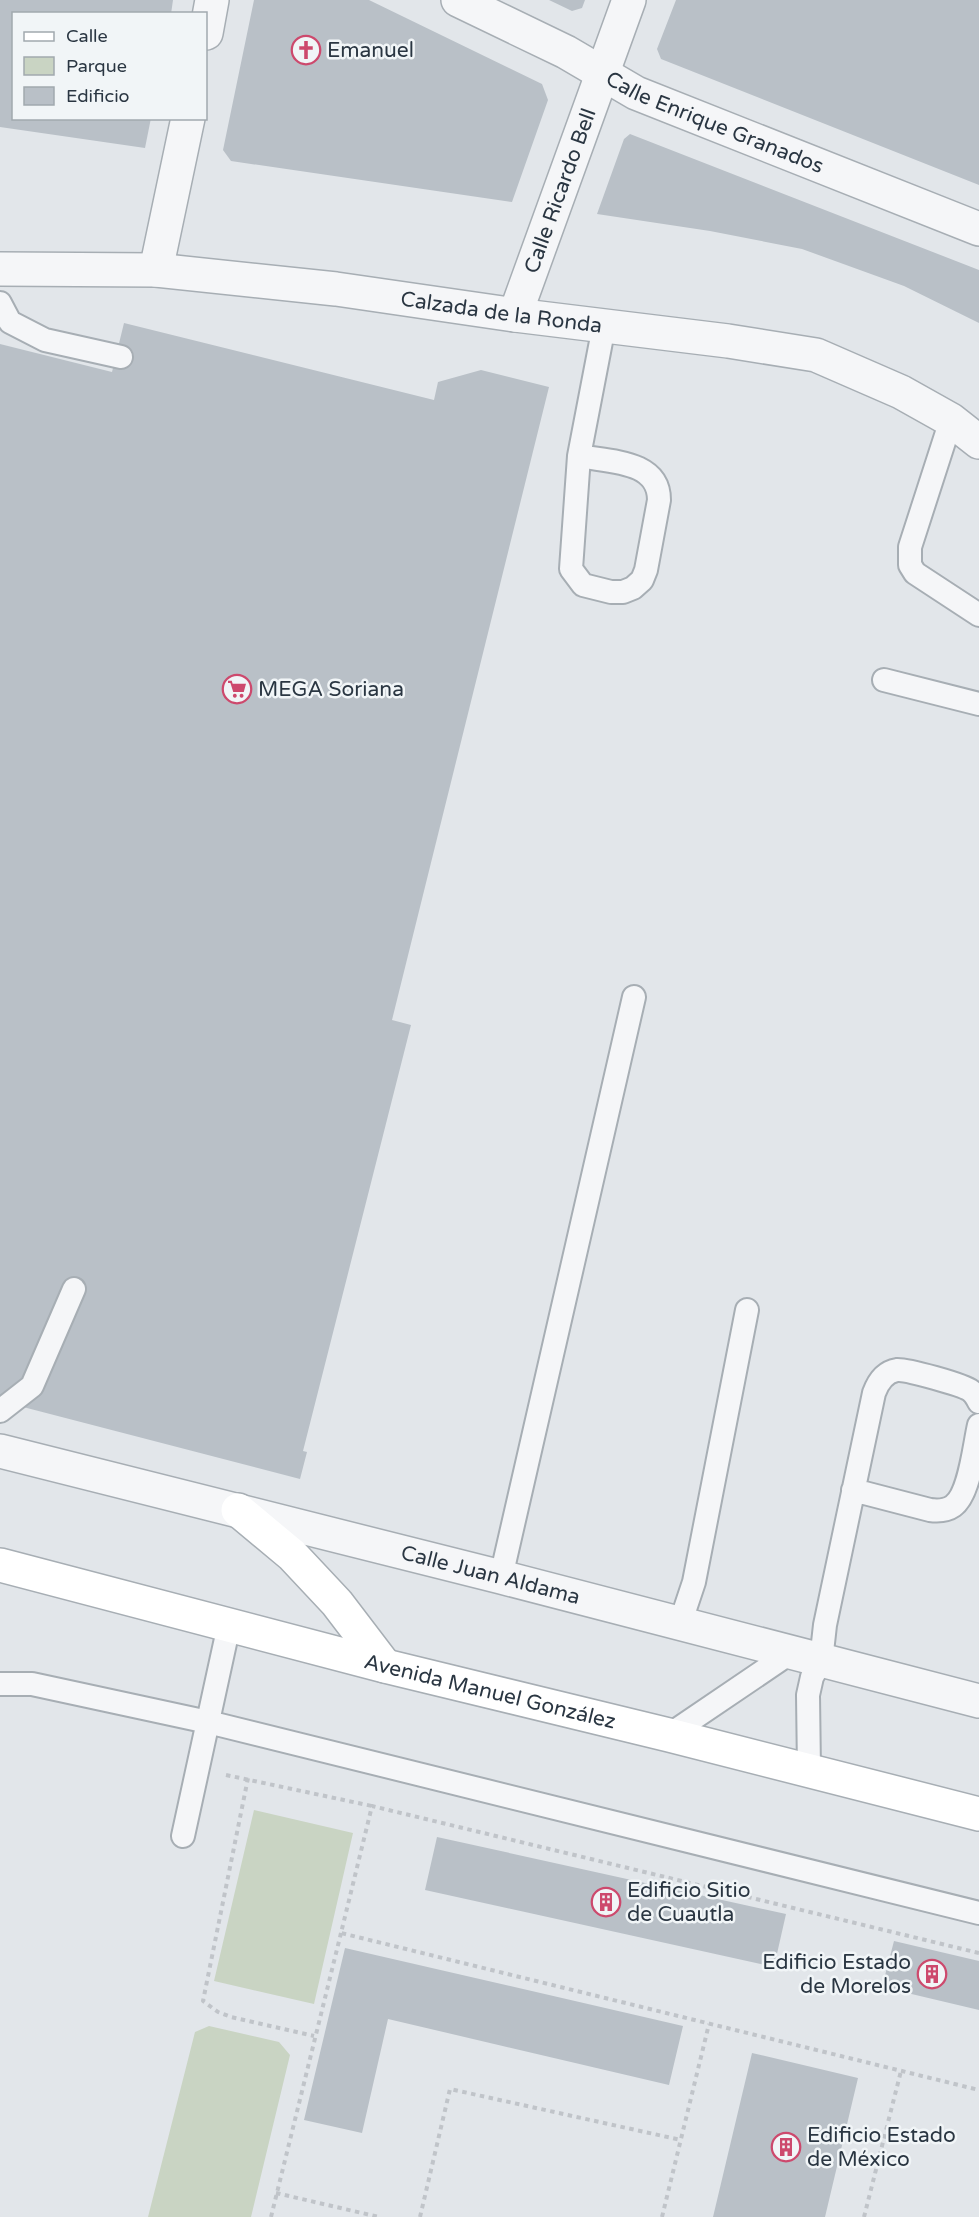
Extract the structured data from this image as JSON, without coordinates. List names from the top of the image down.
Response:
{
  "streets": {
    "main road": ["Avenida Manuel González"],
    "street": [
      "Calle Enrique Granados",
      "Calle Ricardo Bell",
      "Calzada de la Ronda",
      "Calle Juan Aldama"
    ]
  },
  "crossings": [
    ["Calle Enrique Granados", "Calle Ricardo Bell"],
    ["Calle Ricardo Bell", "Calzada de la Ronda"]
  ],
  "places": {
    "church": ["Emanuel"],
    "supermarket": ["MEGA Soriana"],
    "building": ["Edificio Sitio de Cuautla", "Edificio Estado de Morelos", "Edificio Estado de México"]
  },
  "legend": ["Calle", "Parque", "Edificio"]
}
